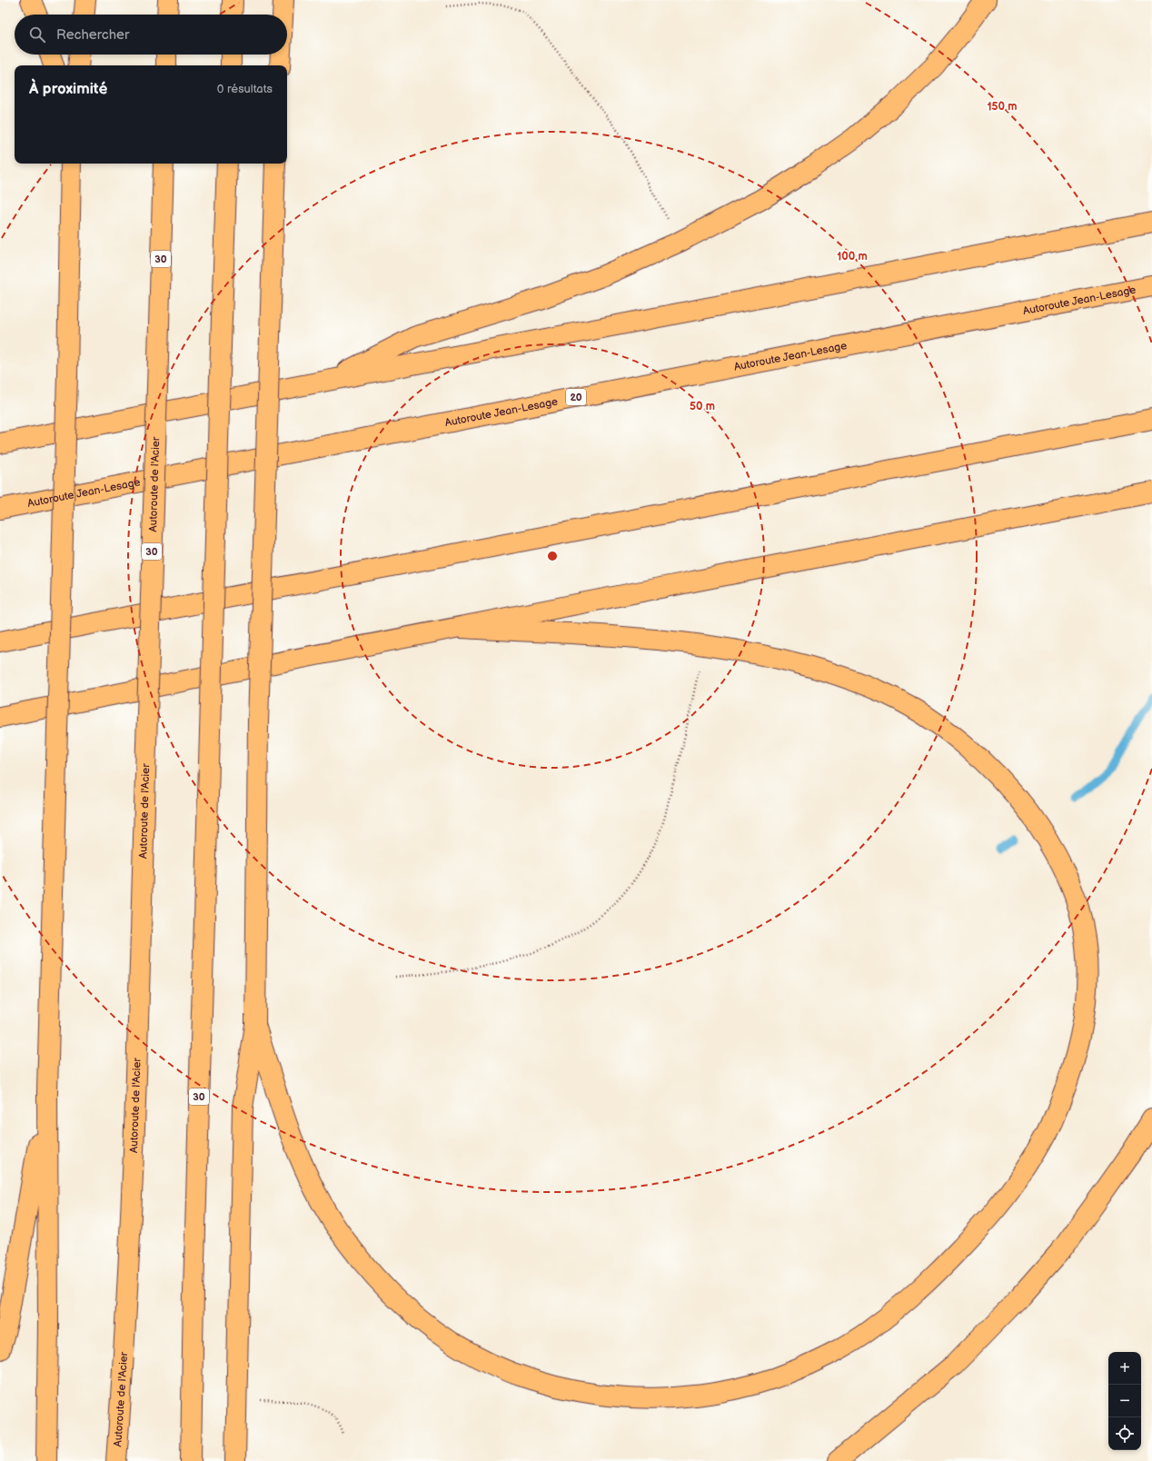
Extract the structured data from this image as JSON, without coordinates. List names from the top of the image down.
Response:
{
  "streets": {
    "highway": [
      "30",
      "Autoroute Jean-Lesage",
      "20",
      "Autoroute de l'Acier"
    ]
  },
  "page": {
    "search": "Rechercher",
    "heading": ["À proximité", "0 résultats"],
    "map_buttons": ["+", "−"]
  },
  "rings": ["150 m", "100 m", "50 m"]
}
